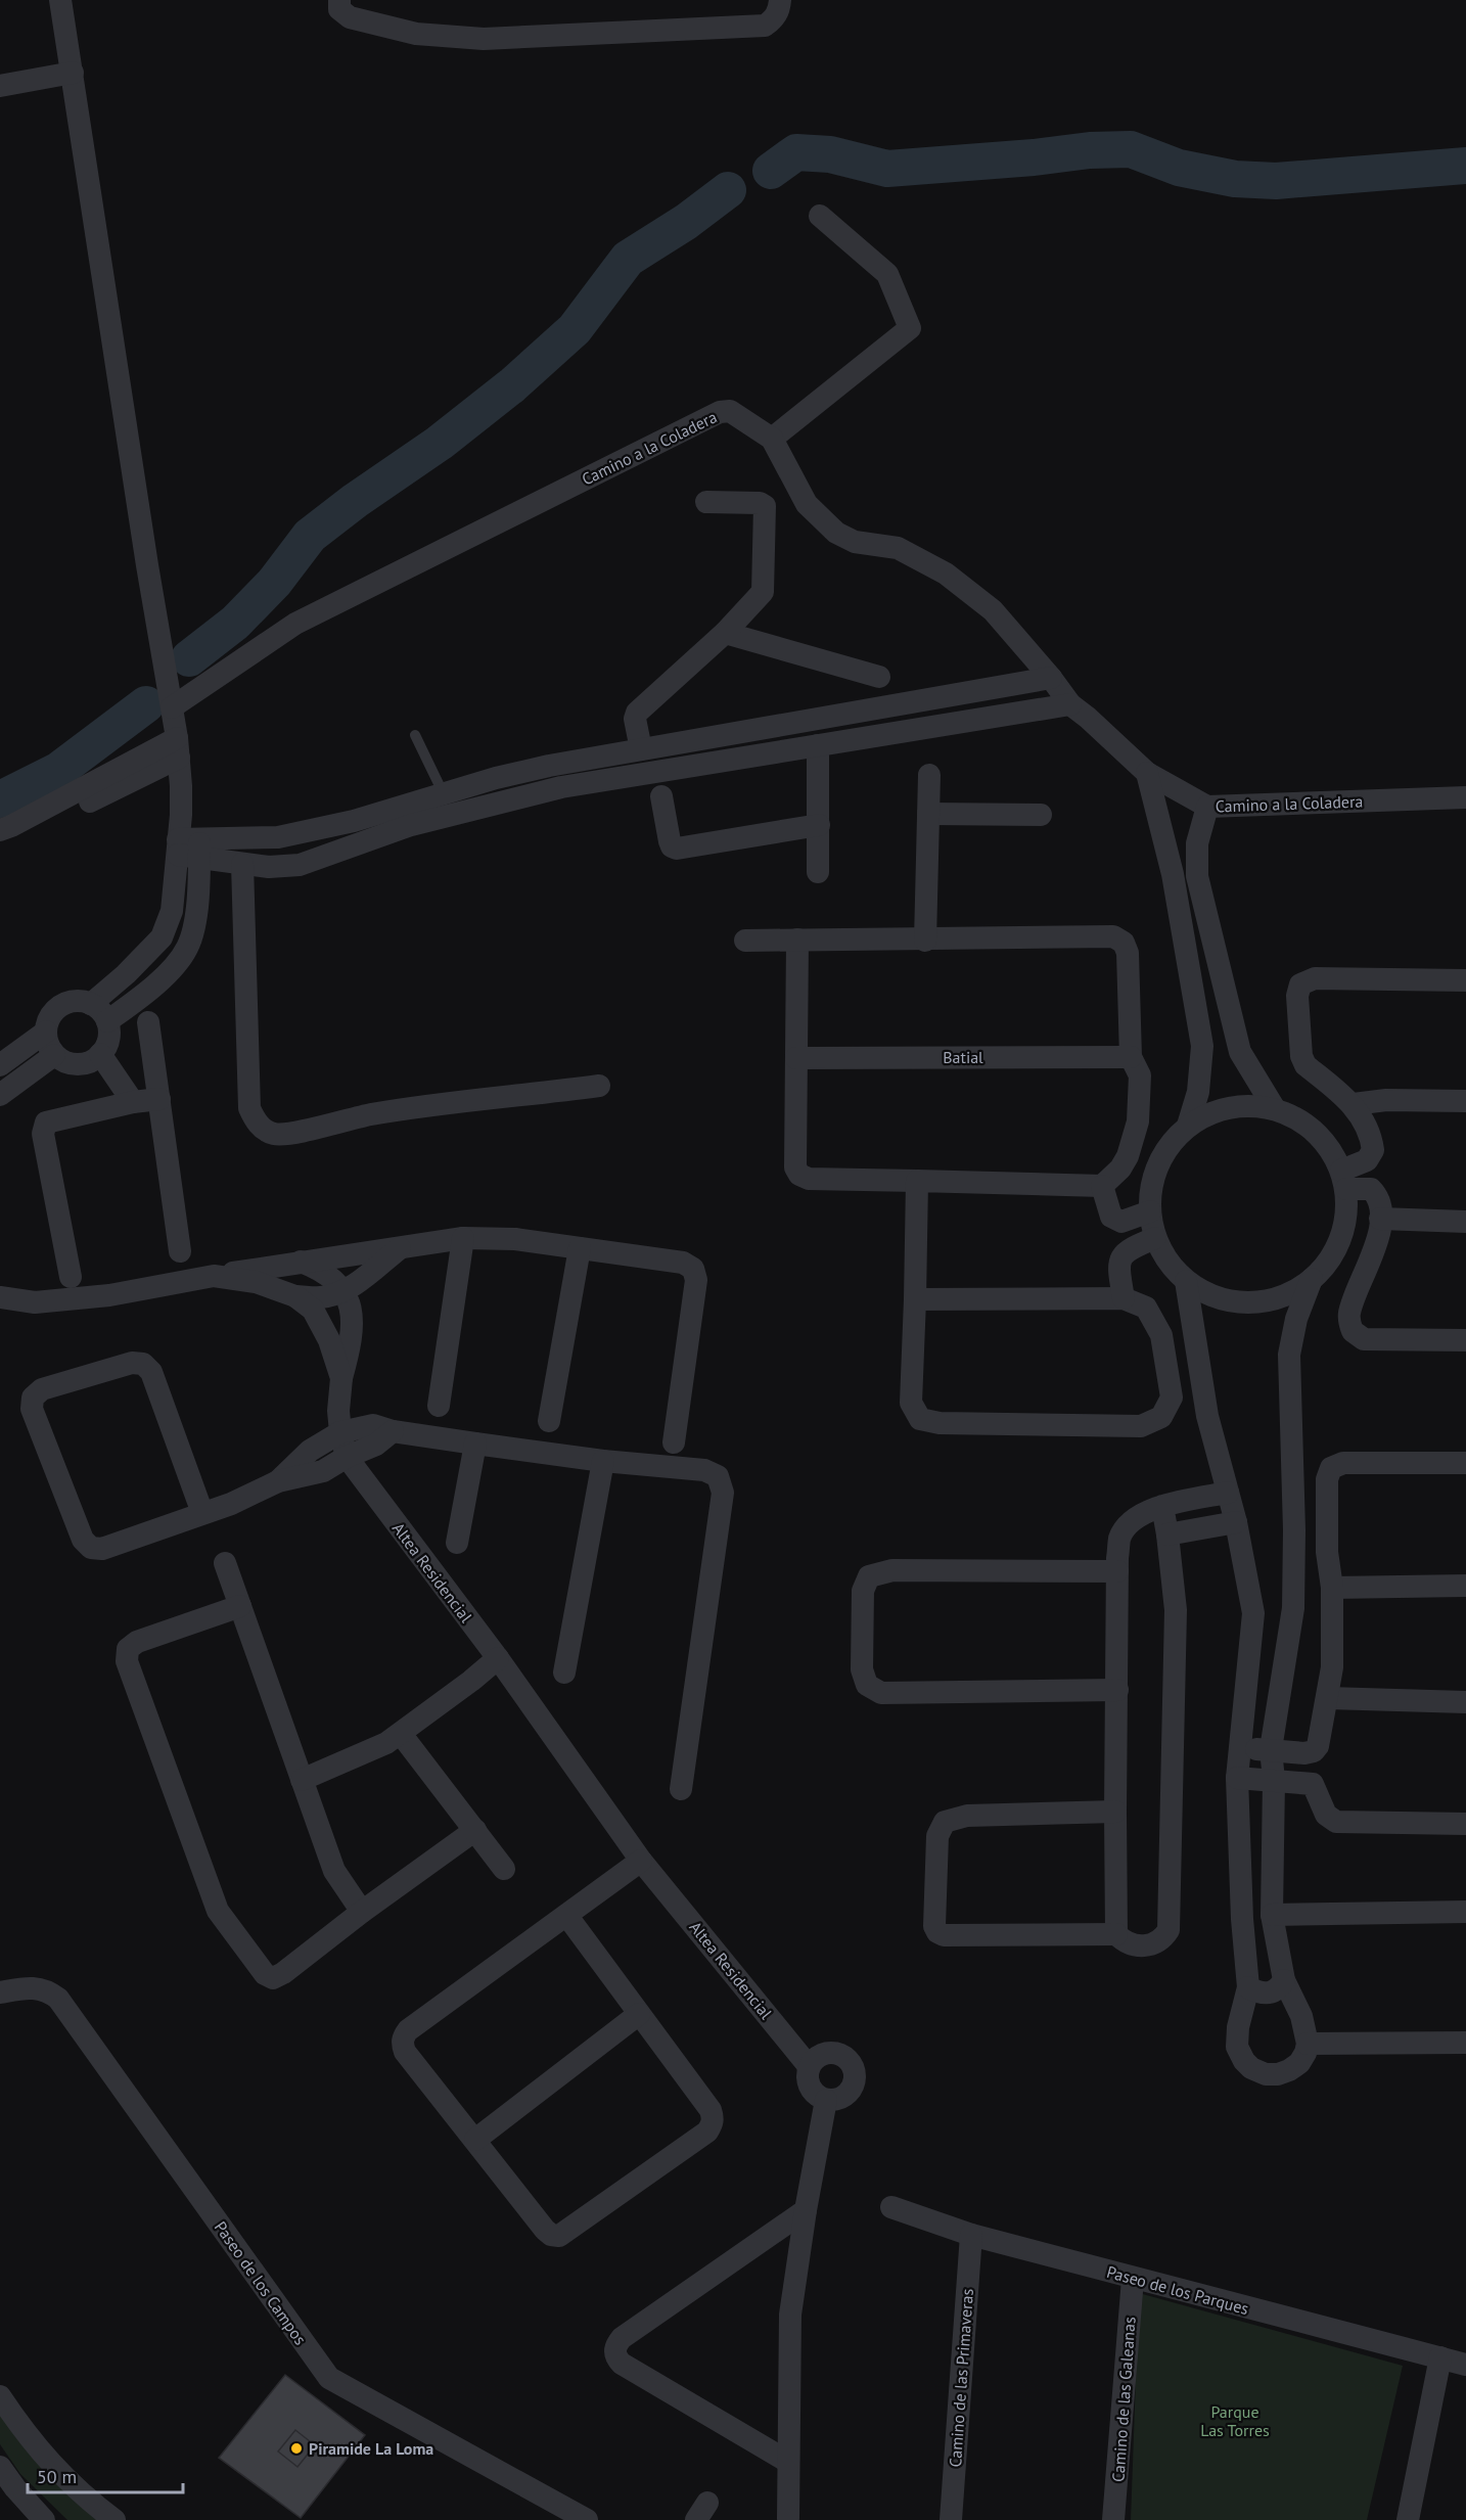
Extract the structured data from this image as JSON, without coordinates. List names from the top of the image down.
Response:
{
  "streets": {
    "street": [
      "Camino a la Coladera",
      "Batial",
      "Altea Residencial",
      "Paseo de los Campos",
      "Paseo de los Parques",
      "Camino de las Primaveras",
      "Camino de las Galeanas"
    ]
  },
  "crossings": [
    ["Paseo de los Parques", "Camino de las Primaveras"],
    ["Paseo de los Parques", "Camino de las Galeanas"]
  ],
  "parks": ["Parque Las Torres"],
  "places": ["Piramide La Loma"],
  "scale_bar": "50 m"
}
